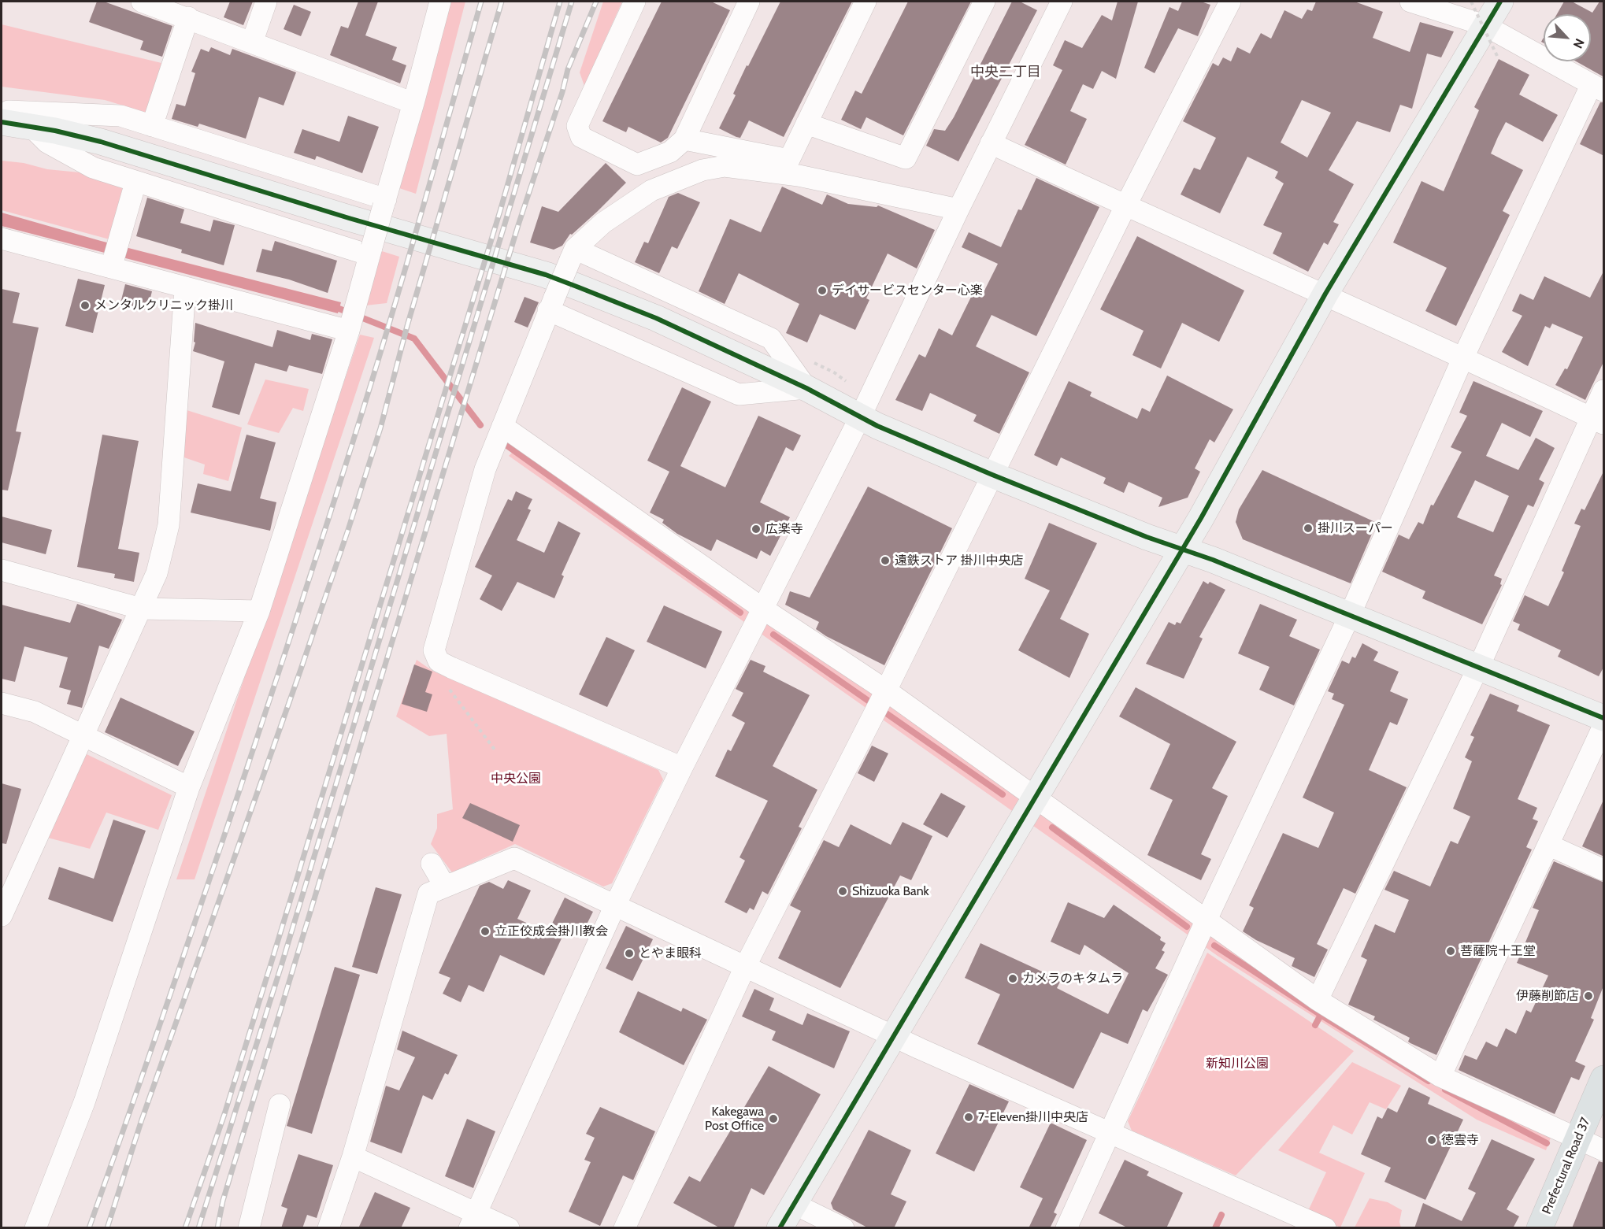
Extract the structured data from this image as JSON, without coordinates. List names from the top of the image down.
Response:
{
  "streets": {
    "main road": ["Prefectural Road 37"]
  },
  "districts": ["中央二丁目"],
  "parks": ["中央公園", "新知川公園"],
  "places": [
    "デイサービスセンター心楽",
    "メンタルクリニック掛川",
    "掛川スーパー",
    "広楽寺",
    "遠鉄ストア 掛川中央店",
    "Shizuoka Bank",
    "立正佼成会掛川教会",
    "菩薩院十王堂",
    "とやま眼科",
    "カメラのキタムラ",
    "伊藤削節店",
    "7-Eleven掛川中央店",
    "Kakegawa Post Office",
    "徳雲寺"
  ],
  "north": "bottom right"
}
